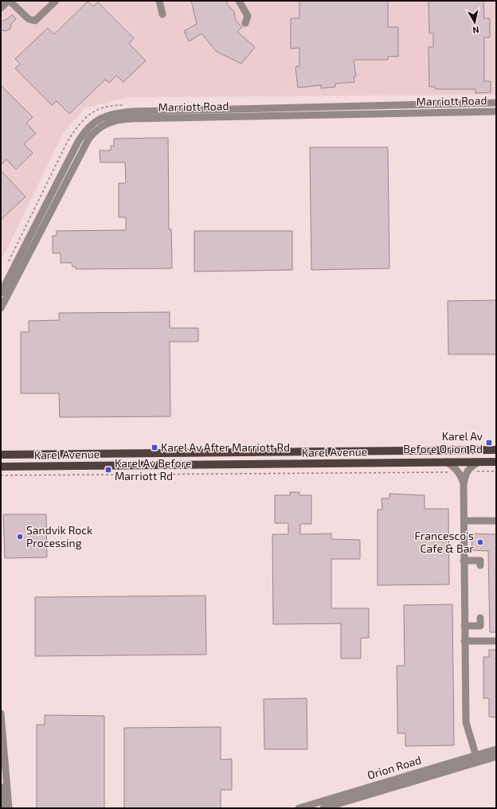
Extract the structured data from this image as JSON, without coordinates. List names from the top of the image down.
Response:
{
  "streets": {
    "main road": ["Karel Avenue"],
    "street": ["Marriott Road", "Orion Road"]
  },
  "places": {
    "transit": ["Karel Av Before Orion Rd", "Karel Av After Marriott Rd", "Karel Av Before Marriott Rd"],
    "other": ["Sandvik Rock Processing", "Francesco's Cafe & Bar"]
  },
  "north": "bottom"
}
